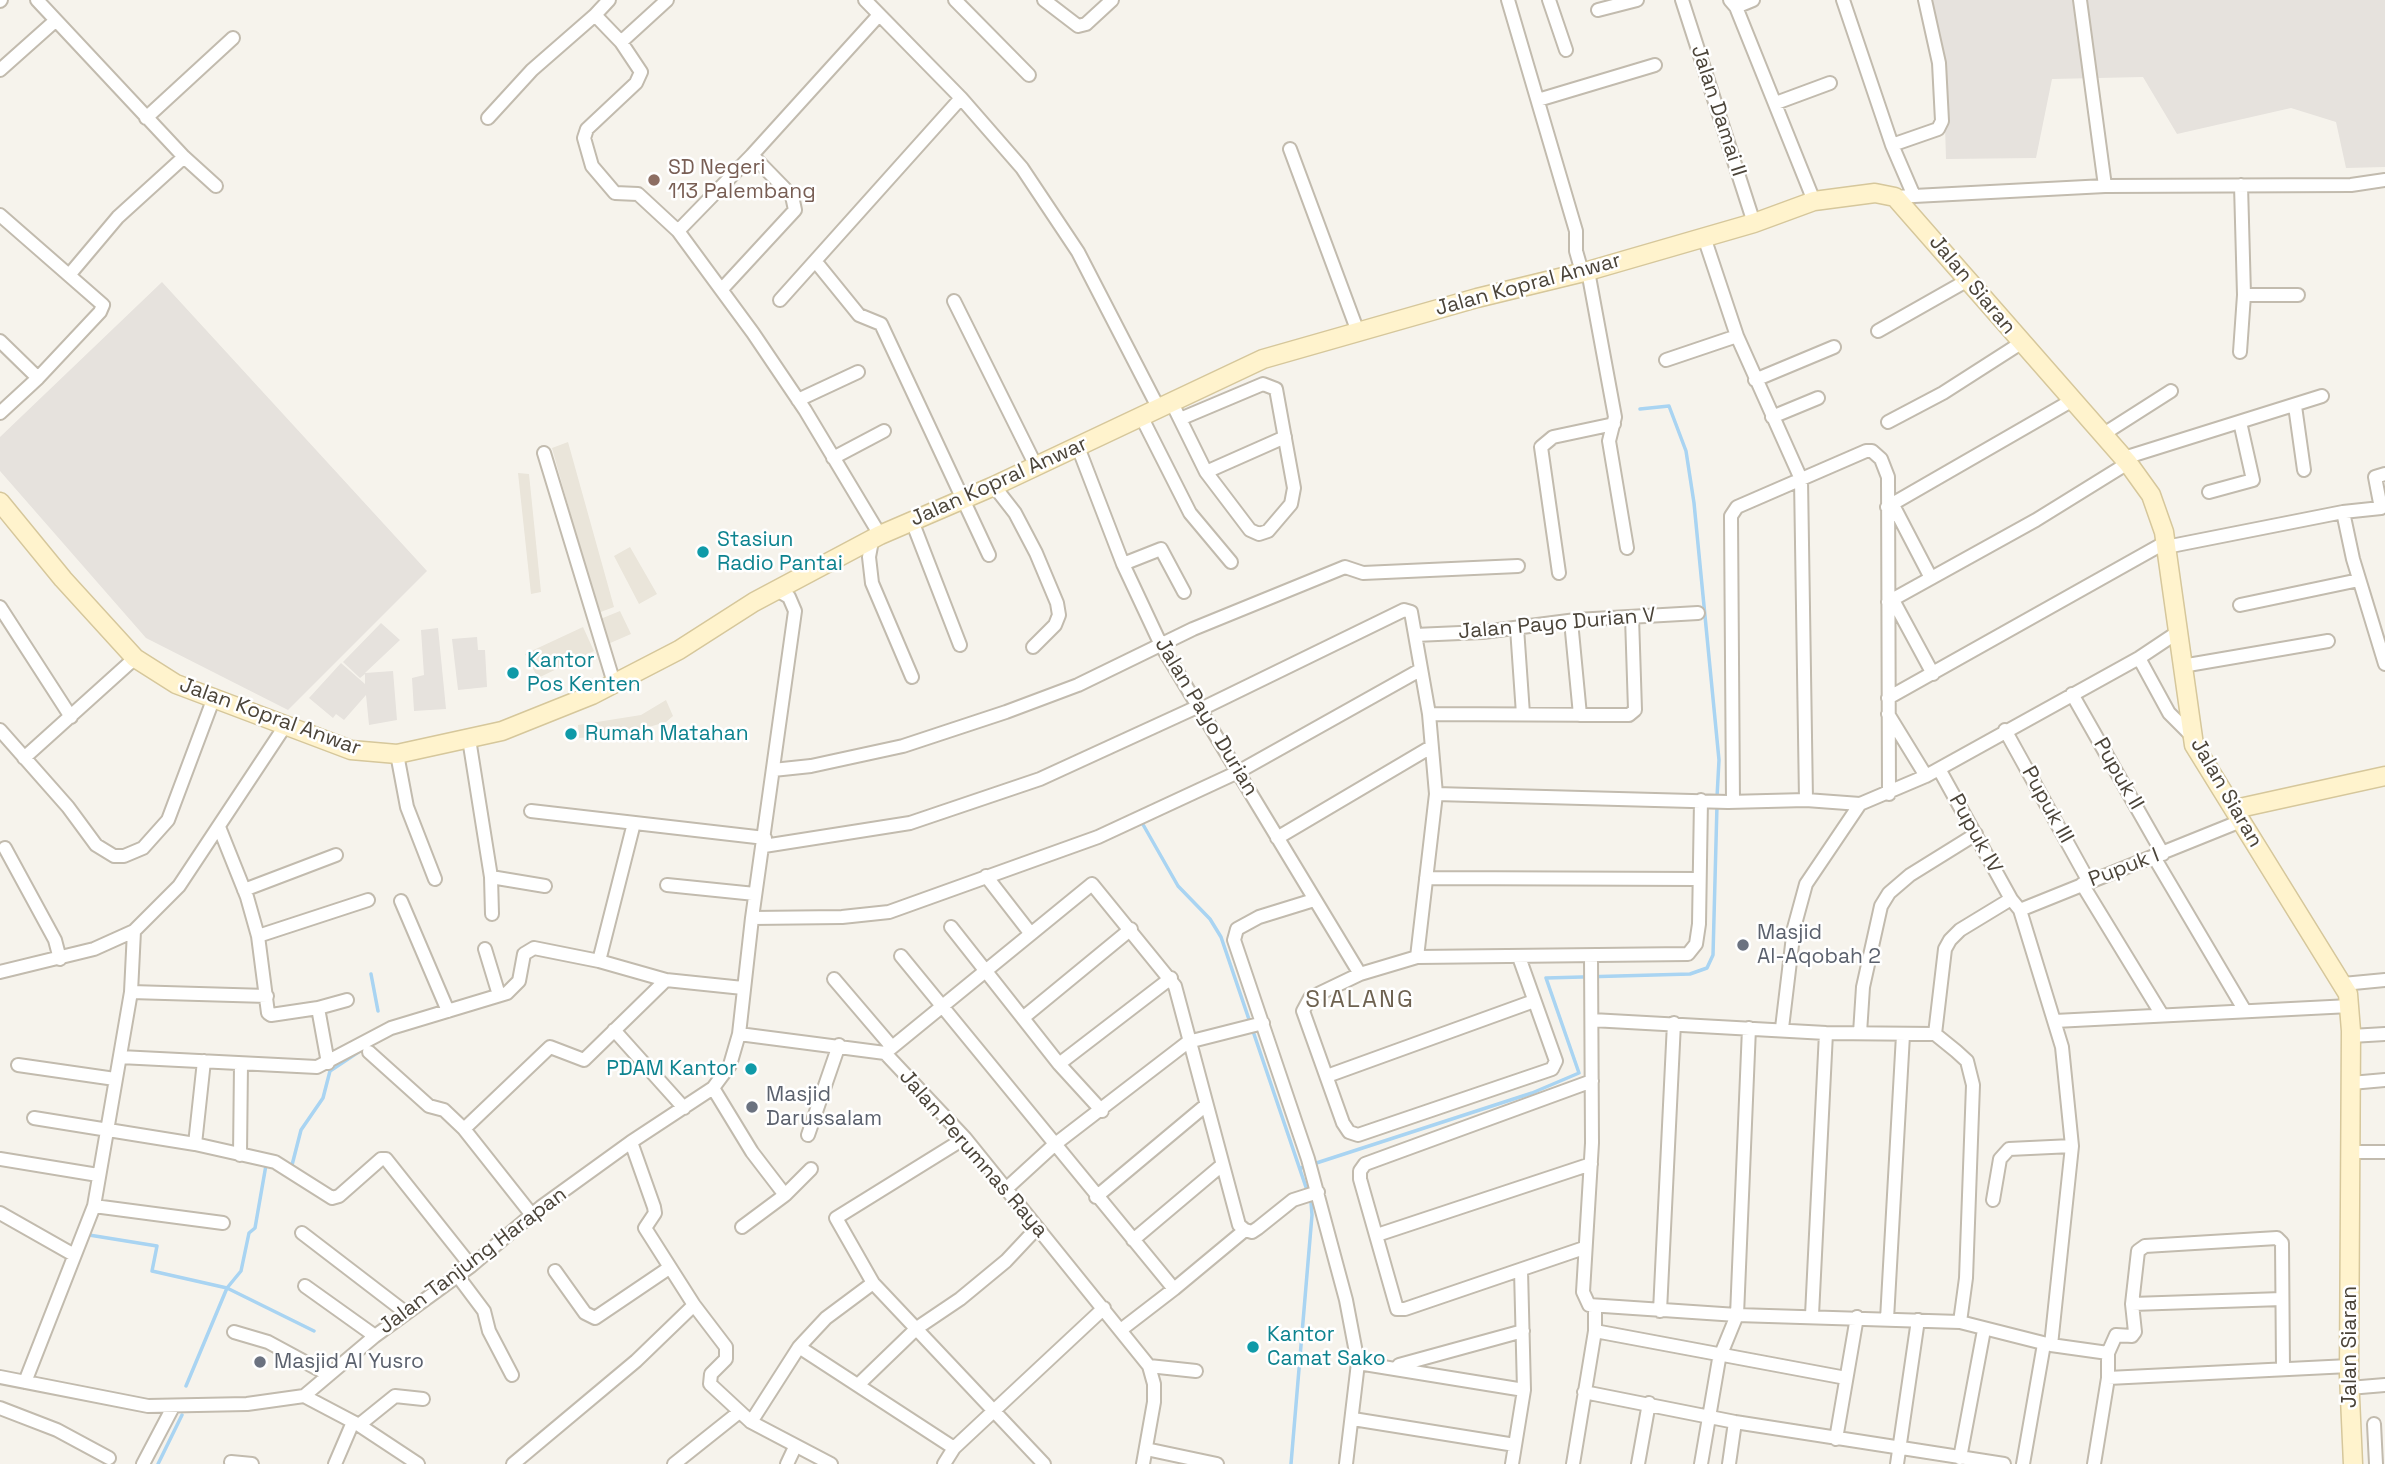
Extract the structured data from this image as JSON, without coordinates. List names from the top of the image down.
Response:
{
  "streets": {
    "street": [
      "Jalan Damai II",
      "Jalan Kopral Anwar",
      "Jalan Siaran",
      "Jalan Payo Durian V",
      "Jalan Payo Durian",
      "Pupuk II",
      "Pupuk III",
      "Pupuk IV",
      "Pupuk I",
      "Jalan Perumnas Raya",
      "Jalan Tanjung Harapan"
    ]
  },
  "crossings": [
    ["Jalan Damai II", "Jalan Kopral Anwar"],
    ["Jalan Kopral Anwar", "Jalan Siaran"],
    ["Jalan Kopral Anwar", "Jalan Payo Durian"],
    ["Jalan Siaran", "Pupuk I"],
    ["Pupuk II", "Pupuk I"],
    ["Pupuk III", "Pupuk I"],
    ["Pupuk IV", "Pupuk I"],
    ["Jalan Perumnas Raya", "Jalan Tanjung Harapan"]
  ],
  "districts": ["SIALANG"],
  "places": [
    "SD Negeri 113 Palembang",
    "Stasiun Radio Pantai",
    "Kantor Pos Kenten",
    "Rumah Matahan",
    "Masjid Al-Aqobah 2",
    "PDAM Kantor",
    "Masjid Darussalam",
    "Kantor Camat Sako",
    "Masjid Al Yusro"
  ]
}
